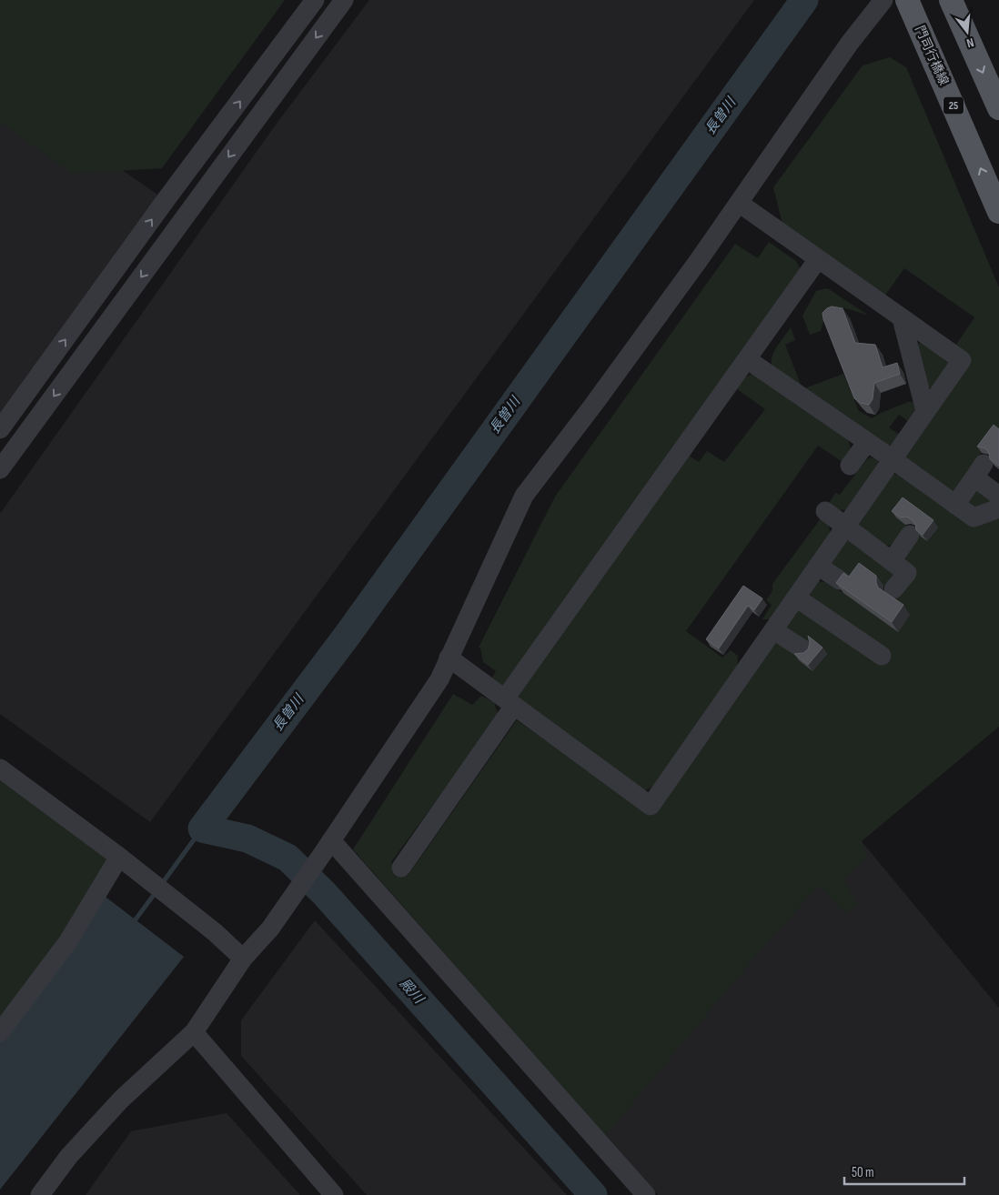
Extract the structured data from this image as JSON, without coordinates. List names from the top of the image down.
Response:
{
  "streets": {
    "main road": ["門司行橋線", "25"]
  },
  "water": ["長曽川", "殿川"],
  "scale_bar": "50 m",
  "north": "bottom"
}
